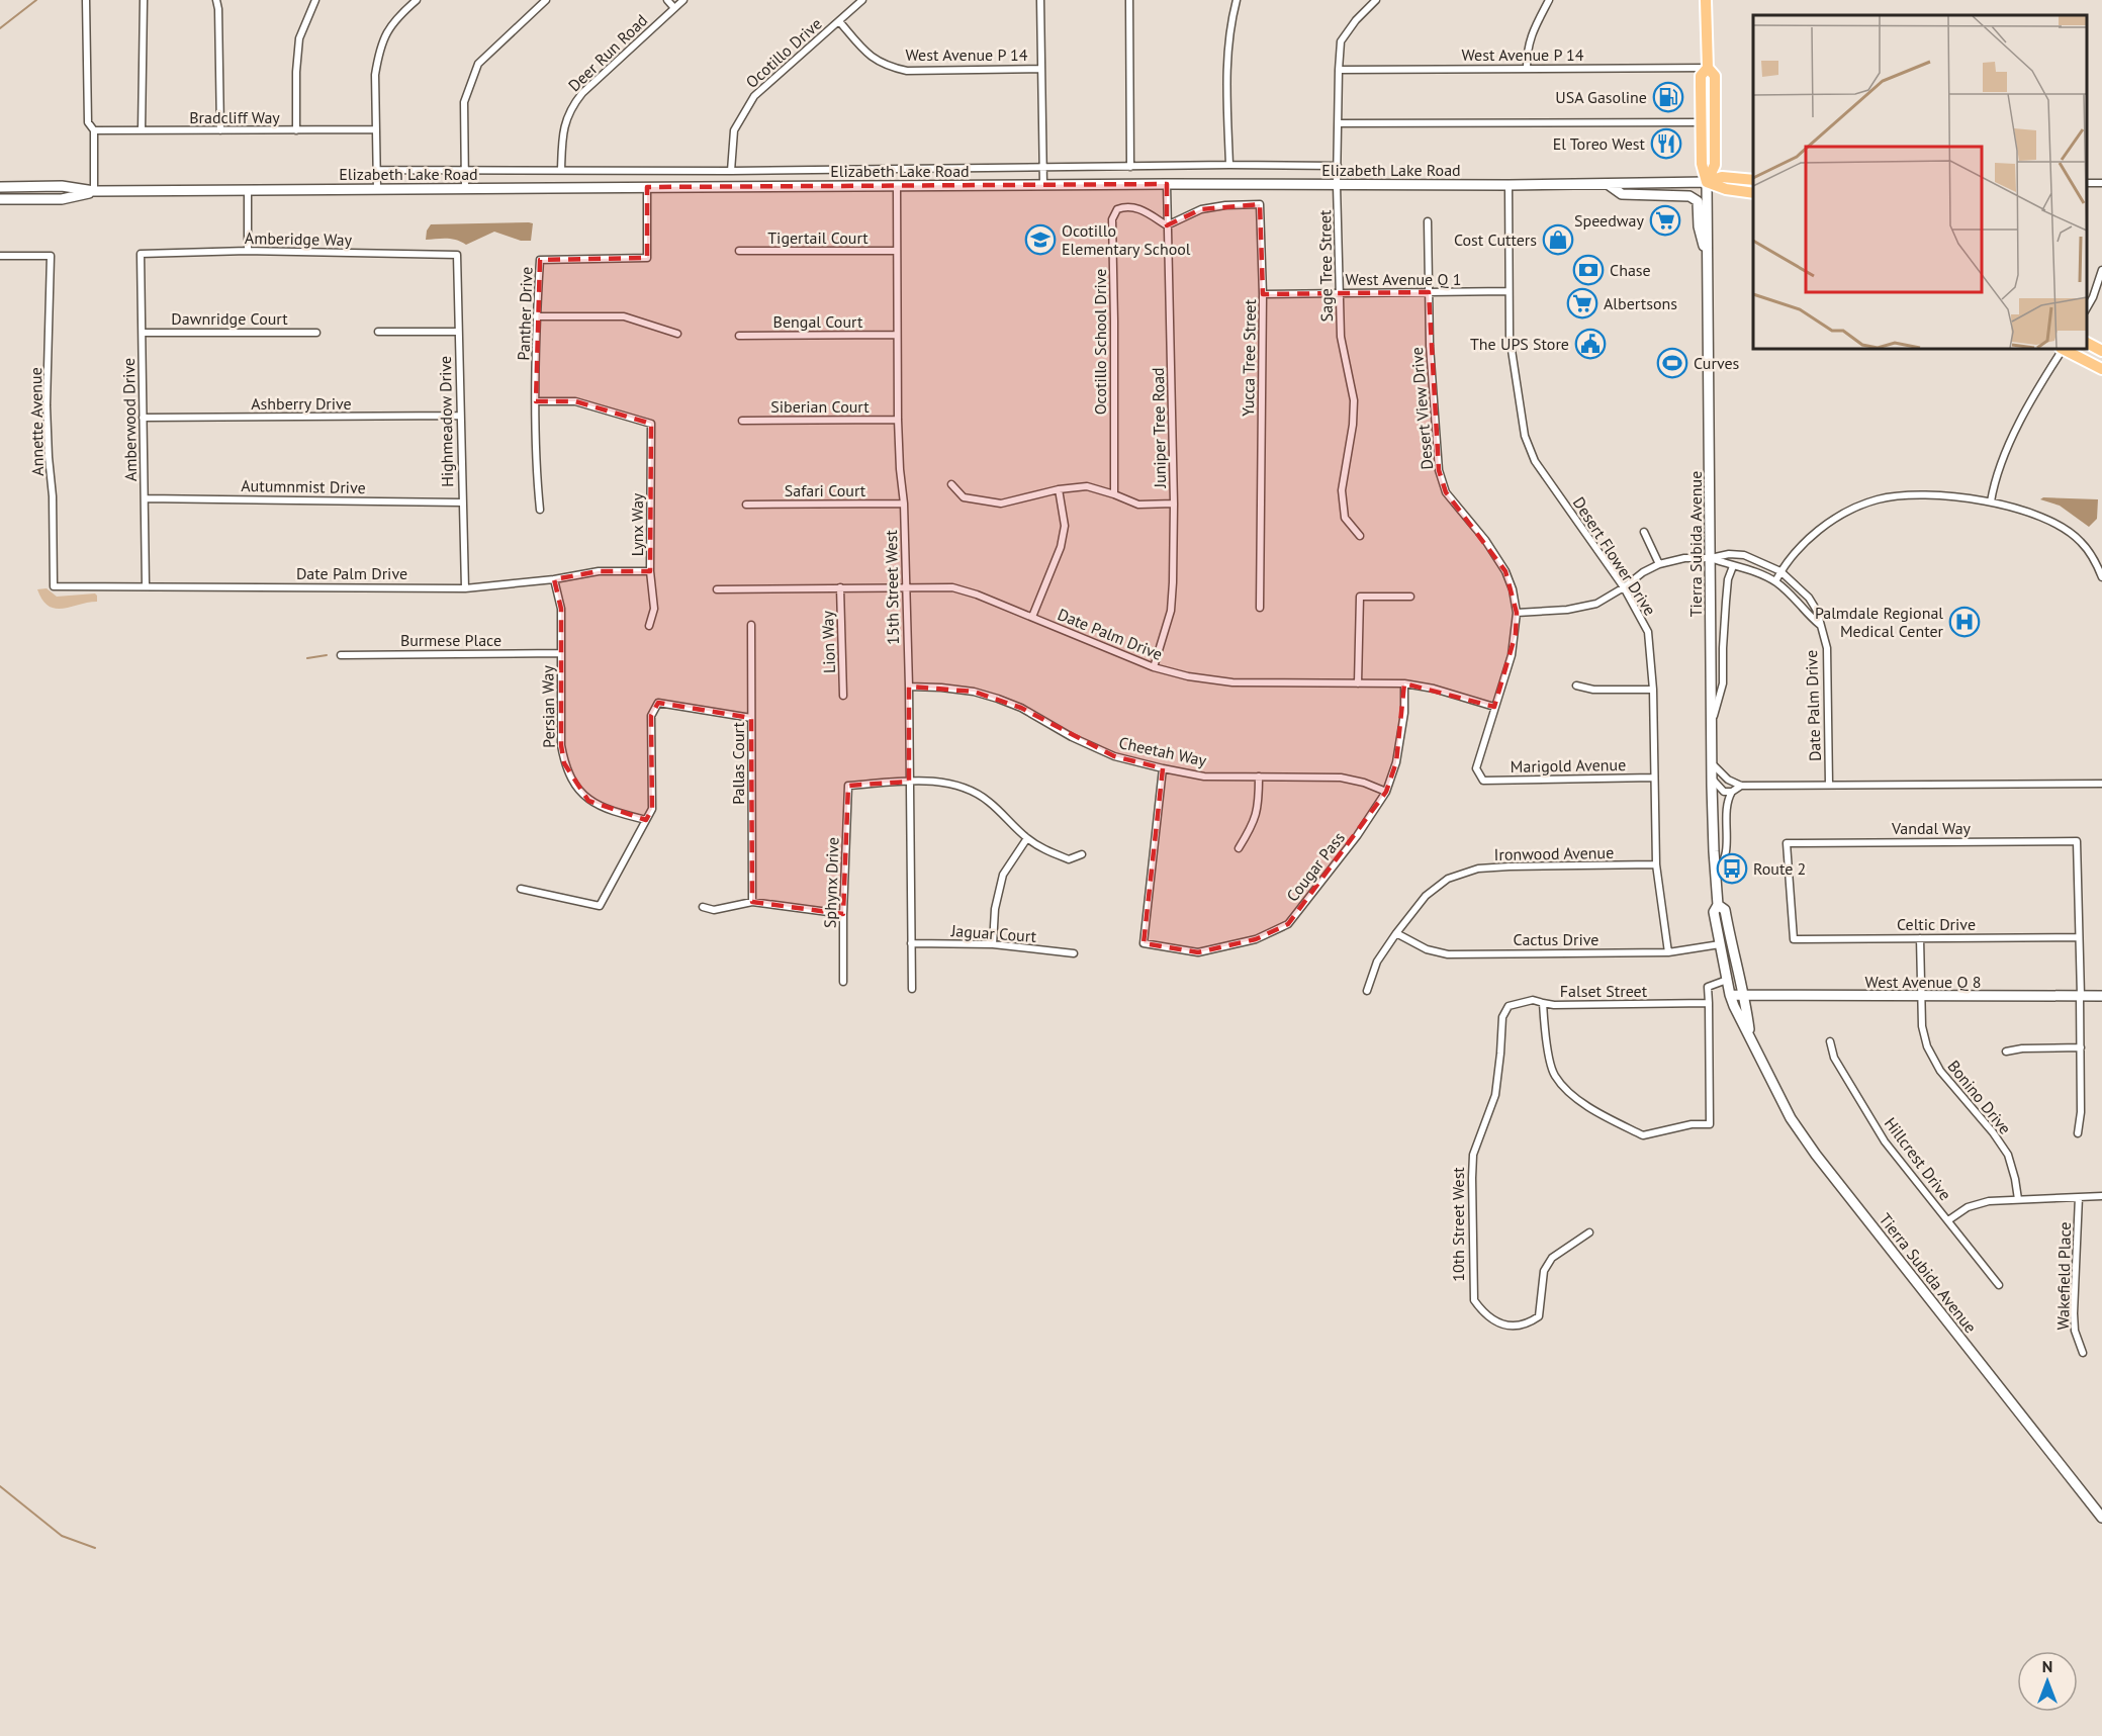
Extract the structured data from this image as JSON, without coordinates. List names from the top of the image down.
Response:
{
  "streets": {
    "main road": ["Elizabeth Lake Road", "Tierra Subida Avenue", "West Avenue Q 8"],
    "street": [
      "Deer Run Road",
      "Ocotillo Drive",
      "West Avenue P 14",
      "Bradcliff Way",
      "Tigertail Court",
      "Amberidge Way",
      "Sage Tree Street",
      "West Avenue Q 1",
      "Panther Drive",
      "Dawnridge Court",
      "Bengal Court",
      "Ocotillo School Drive",
      "Yucca Tree Street",
      "Ashberry Drive",
      "Siberian Court",
      "Desert View Drive",
      "Amberwood Drive",
      "Annette Avenue",
      "Highmeadow Drive",
      "Juniper Tree Road",
      "Autumnmist Drive",
      "Safari Court",
      "Lynx Way",
      "Desert Flower Drive",
      "Date Palm Drive",
      "15th Street West",
      "Burmese Place",
      "Lion Way",
      "Persian Way",
      "Cheetah Way",
      "Pallas Court",
      "Marigold Avenue",
      "Vandal Way",
      "Ironwood Avenue",
      "Cougar Pass",
      "Sphynx Drive",
      "Celtic Drive",
      "Jaguar Court",
      "Cactus Drive",
      "Falset Street",
      "Bonino Drive",
      "Hillcrest Drive",
      "10th Street West",
      "Wakefield Place"
    ]
  },
  "crossings": [
    ["Ocotillo Drive", "West Avenue P 14"],
    ["West Avenue P 14", "Sage Tree Street"],
    ["Elizabeth Lake Road", "Sage Tree Street"],
    ["Elizabeth Lake Road", "Panther Drive"],
    ["Elizabeth Lake Road", "Juniper Tree Road"],
    ["Elizabeth Lake Road", "Tierra Subida Avenue"],
    ["Elizabeth Lake Road", "Desert Flower Drive"],
    ["Elizabeth Lake Road", "15th Street West"],
    ["Tigertail Court", "15th Street West"],
    ["Amberidge Way", "Amberwood Drive"],
    ["Amberidge Way", "Highmeadow Drive"],
    ["Sage Tree Street", "West Avenue Q 1"],
    ["West Avenue Q 1", "Yucca Tree Street"],
    ["West Avenue Q 1", "Desert View Drive"],
    ["West Avenue Q 1", "Desert Flower Drive"],
    ["Panther Drive", "Lynx Way"],
    ["Dawnridge Court", "Amberwood Drive"],
    ["Bengal Court", "15th Street West"],
    ["Ocotillo School Drive", "Yucca Tree Street"],
    ["Ocotillo School Drive", "Juniper Tree Road"],
    ["Yucca Tree Street", "Juniper Tree Road"],
    ["Ashberry Drive", "Amberwood Drive"],
    ["Ashberry Drive", "Highmeadow Drive"],
    ["Siberian Court", "15th Street West"],
    ["Desert View Drive", "Date Palm Drive"],
    ["Desert View Drive", "Marigold Avenue"],
    ["Amberwood Drive", "Autumnmist Drive"],
    ["Amberwood Drive", "Date Palm Drive"],
    ["Annette Avenue", "Date Palm Drive"],
    ["Highmeadow Drive", "Autumnmist Drive"],
    ["Highmeadow Drive", "Date Palm Drive"],
    ["Juniper Tree Road", "Date Palm Drive"],
    ["Safari Court", "15th Street West"],
    ["Lynx Way", "Date Palm Drive"],
    ["Tierra Subida Avenue", "Date Palm Drive"],
    ["Tierra Subida Avenue", "Cactus Drive"],
    ["Tierra Subida Avenue", "West Avenue Q 8"],
    ["Desert Flower Drive", "Date Palm Drive"],
    ["Desert Flower Drive", "Marigold Avenue"],
    ["Desert Flower Drive", "Ironwood Avenue"],
    ["Desert Flower Drive", "Cactus Drive"],
    ["Date Palm Drive", "15th Street West"],
    ["Date Palm Drive", "Lion Way"],
    ["Date Palm Drive", "Persian Way"],
    ["Date Palm Drive", "Cougar Pass"],
    ["15th Street West", "Cheetah Way"],
    ["15th Street West", "Sphynx Drive"],
    ["15th Street West", "Jaguar Court"],
    ["Burmese Place", "Persian Way"],
    ["Cheetah Way", "Cougar Pass"],
    ["Vandal Way", "Celtic Drive"],
    ["Ironwood Avenue", "Cactus Drive"],
    ["Celtic Drive", "Bonino Drive"],
    ["West Avenue Q 8", "Bonino Drive"],
    ["Falset Street", "10th Street West"]
  ],
  "places": {
    "fuel station": ["USA Gasoline"],
    "restaurant": ["El Toreo West"],
    "supermarket": ["Speedway", "Albertsons"],
    "school or university": ["Ocotillo Elementary School"],
    "shop": ["Cost Cutters"],
    "bank": ["Chase"],
    "public building": ["The UPS Store"],
    "sports": ["Curves"],
    "hospital": ["Palmdale Regional Medical Center"],
    "bus stop": ["Route 2"]
  },
  "north": "top"
}
